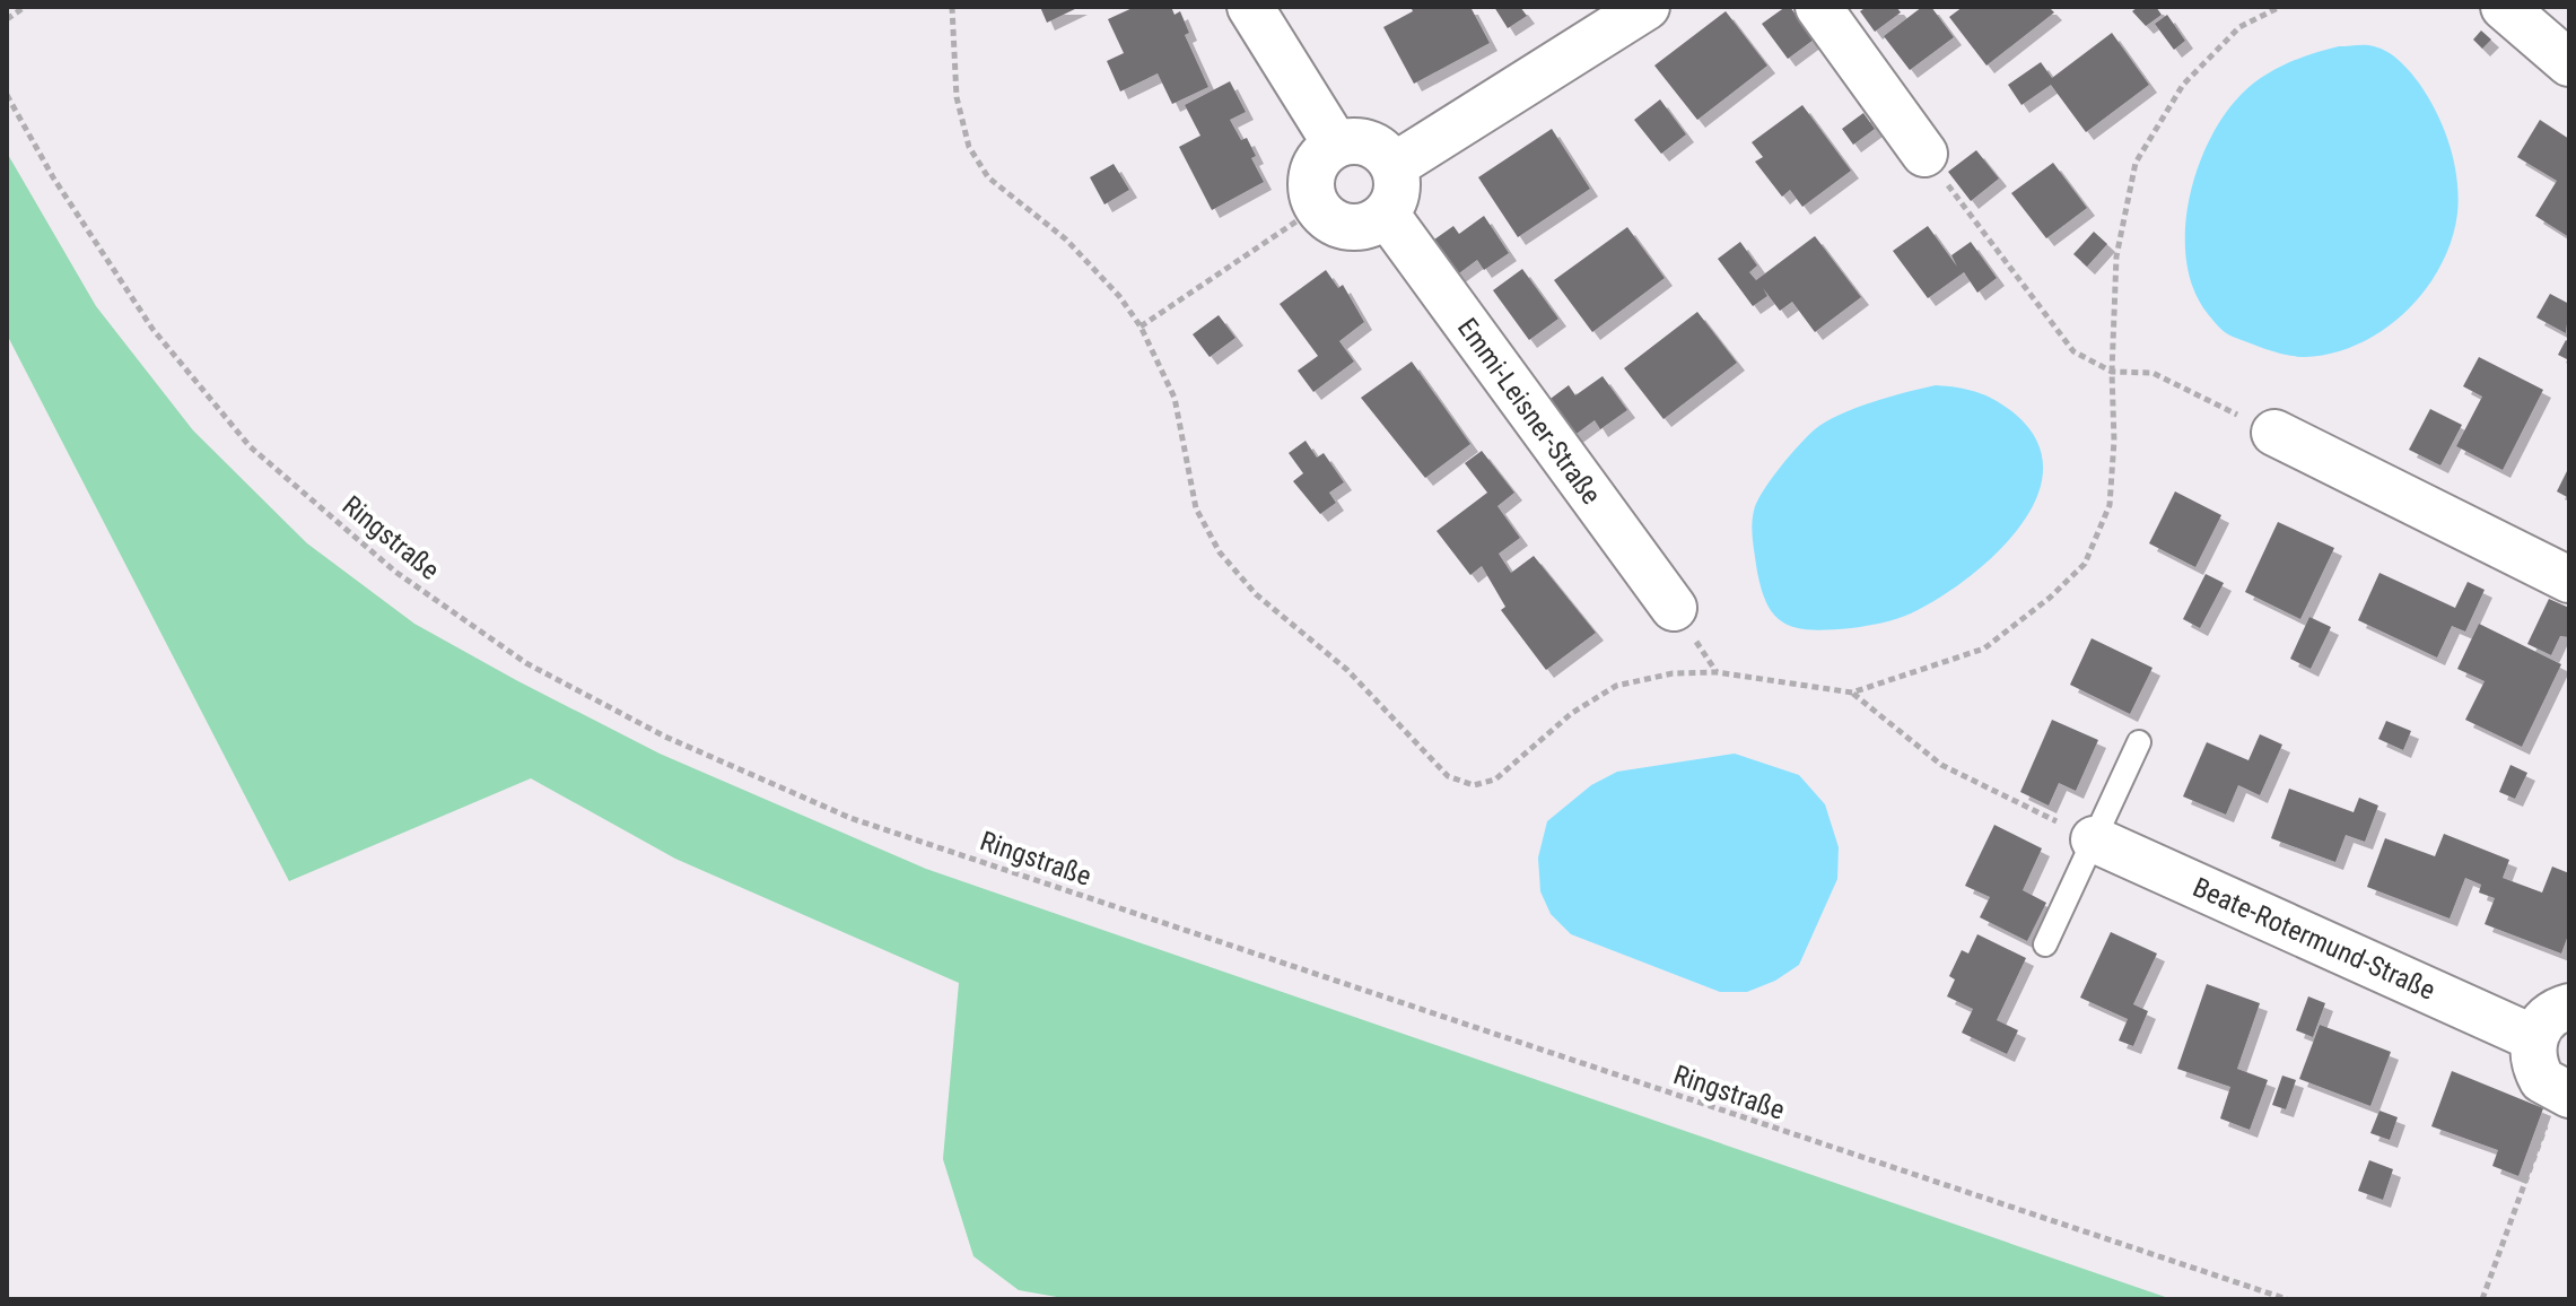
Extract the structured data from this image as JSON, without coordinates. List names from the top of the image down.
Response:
{
  "streets": {
    "street": ["Emmi-Leisner-Straße", "Beate-Rotermund-Straße"],
    "path": ["Ringstraße"]
  }
}
